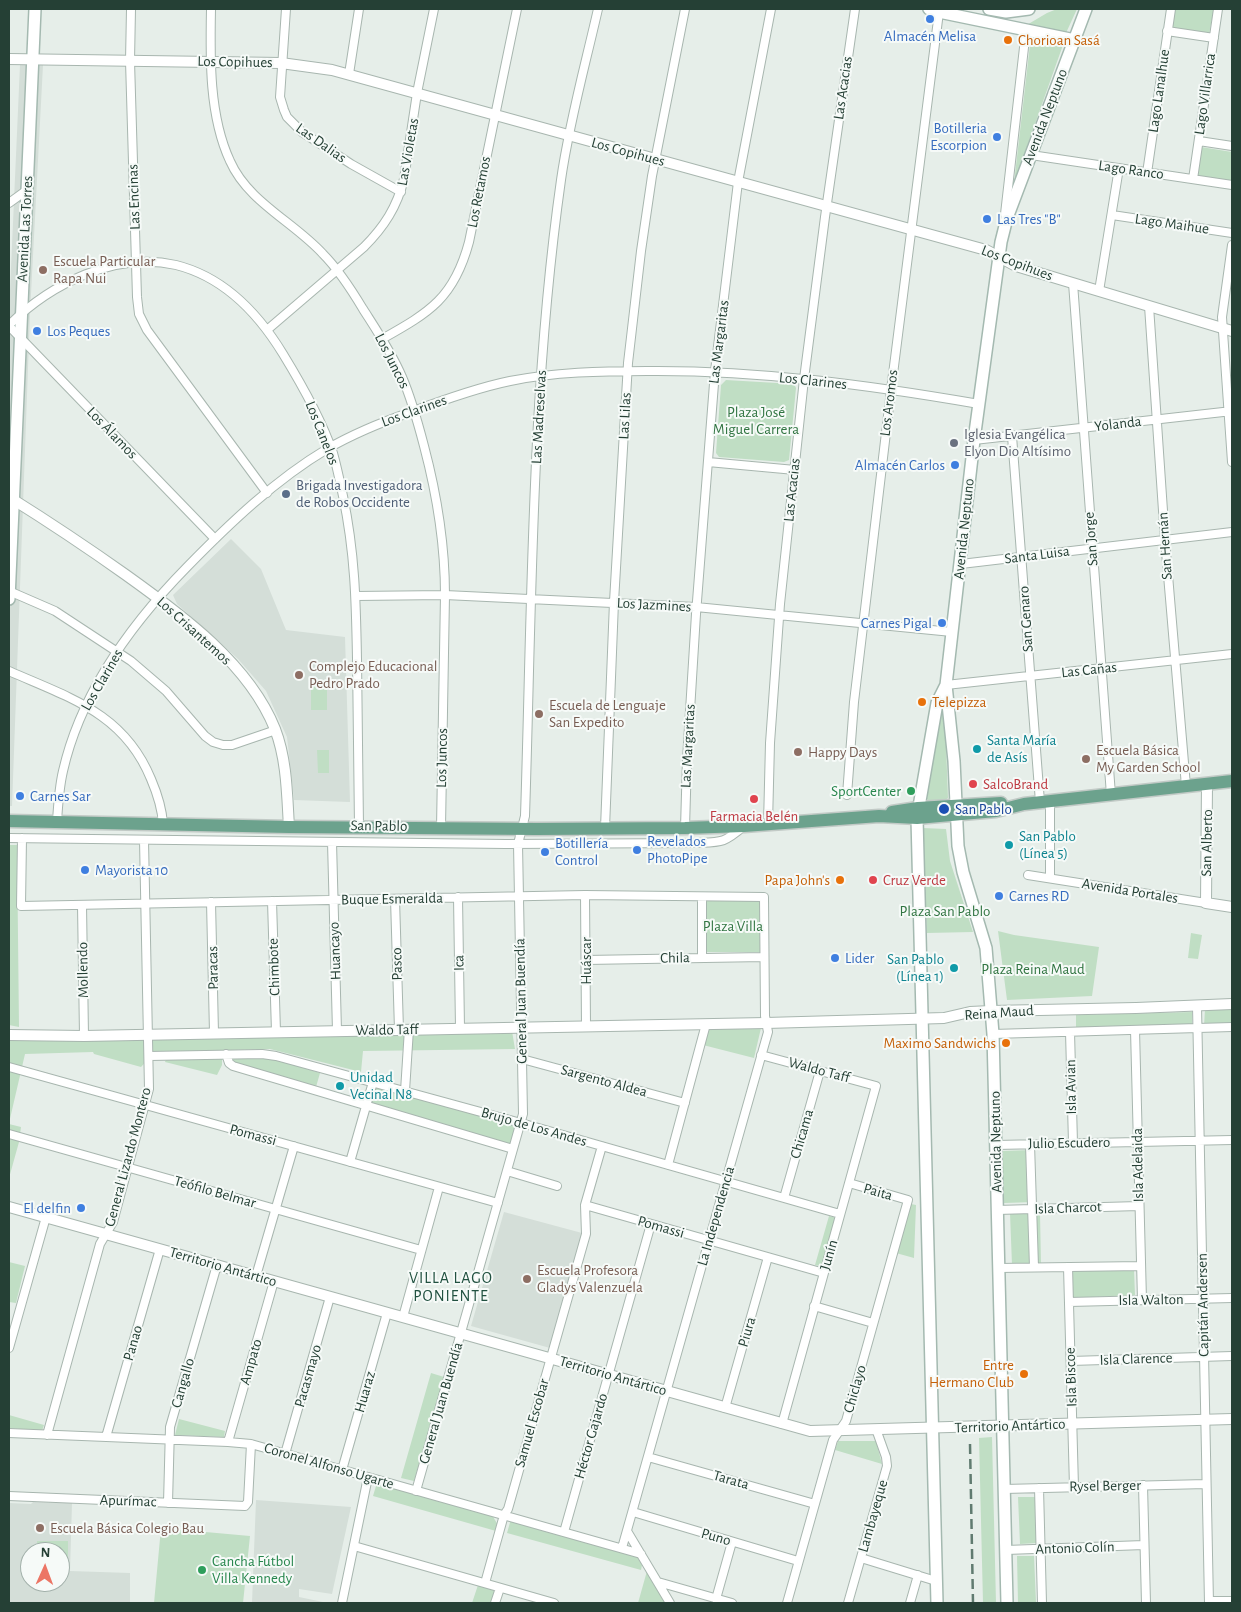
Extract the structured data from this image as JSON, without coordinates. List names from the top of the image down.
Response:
{
  "streets": {
    "main road": ["Avenida Neptuno", "Avenida Las Torres", "San Pablo"],
    "street": [
      "Los Copihues",
      "Las Acacias",
      "Lago Lanalhue",
      "Lago Villarrica",
      "Las Dalias",
      "Las Violetas",
      "Lago Ranco",
      "Los Retamos",
      "Las Encinas",
      "Lago Maihue",
      "Las Margaritas",
      "Los Juncos",
      "Los Clarines",
      "Los Aromos",
      "Las Lilas",
      "Las Madreselvas",
      "Yolanda",
      "Los Álamos",
      "Los Canelos",
      "San Jorge",
      "San Hernán",
      "Santa Luisa",
      "Los Jazmines",
      "San Genaro",
      "Los Crisantemos",
      "Las Cañas",
      "San Alberto",
      "Avenida Portales",
      "Buque Esmeralda",
      "Huancayo",
      "Chila",
      "Huáscar",
      "Ica",
      "Pasco",
      "Chimbote",
      "Paracas",
      "Mollendo",
      "General Juan Buendía",
      "Reina Maud",
      "Waldo Taff",
      "Sargento Aldea",
      "Isla Avian",
      "Brujo de Los Andes",
      "Chicama",
      "Pomassi",
      "Julio Escudero",
      "General Lizardo Montero",
      "Isla Adelaida",
      "Teófilo Belmar",
      "Paita",
      "Isla Charcot",
      "La Independencia",
      "Junín",
      "Territorio Antártico",
      "Isla Walton",
      "Capitán Andersen",
      "Piura",
      "Panao",
      "Isla Clarence",
      "Ampato",
      "Pacasmayo",
      "Isla Biscoe",
      "Cangallo",
      "Chiclayo",
      "Huaraz",
      "Samuel Escobar",
      "Héctor Gajardo",
      "Coronel Alfonso Ugarte",
      "Tarata",
      "Rysel Berger",
      "Apurímac",
      "Lambayeque",
      "Puno",
      "Antonio Colín"
    ]
  },
  "crossings": [
    ["Los Copihues", "Las Acacias"],
    ["Los Copihues", "Avenida Neptuno"],
    ["Los Copihues", "Las Dalias"],
    ["Los Copihues", "Las Violetas"],
    ["Los Copihues", "Los Retamos"],
    ["Los Copihues", "Las Encinas"],
    ["Los Copihues", "Avenida Las Torres"],
    ["Los Copihues", "Las Margaritas"],
    ["Los Copihues", "Los Juncos"],
    ["Los Copihues", "Los Aromos"],
    ["Los Copihues", "Las Lilas"],
    ["Los Copihues", "Las Madreselvas"],
    ["Los Copihues", "San Jorge"],
    ["Los Copihues", "San Hernán"],
    ["Las Acacias", "Los Clarines"],
    ["Las Acacias", "Los Jazmines"],
    ["Las Acacias", "San Pablo"],
    ["Lago Lanalhue", "Lago Ranco"],
    ["Lago Villarrica", "Lago Ranco"],
    ["Avenida Neptuno", "Lago Ranco"],
    ["Avenida Neptuno", "Los Clarines"],
    ["Avenida Neptuno", "Yolanda"],
    ["Avenida Neptuno", "Santa Luisa"],
    ["Avenida Neptuno", "Los Jazmines"],
    ["Avenida Neptuno", "Las Cañas"],
    ["Avenida Neptuno", "San Pablo"],
    ["Avenida Neptuno", "Reina Maud"],
    ["Avenida Neptuno", "Julio Escudero"],
    ["Avenida Neptuno", "Isla Charcot"],
    ["Avenida Neptuno", "Territorio Antártico"],
    ["Avenida Neptuno", "Rysel Berger"],
    ["Avenida Neptuno", "Antonio Colín"],
    ["Las Dalias", "Las Violetas"],
    ["Las Violetas", "Los Juncos"],
    ["Las Violetas", "Los Canelos"],
    ["Los Retamos", "Los Juncos"],
    ["Las Encinas", "Los Clarines"],
    ["Las Encinas", "Los Canelos"],
    ["Avenida Las Torres", "Los Álamos"],
    ["Avenida Las Torres", "Los Canelos"],
    ["Avenida Las Torres", "Los Crisantemos"],
    ["Las Margaritas", "Los Clarines"],
    ["Las Margaritas", "Los Jazmines"],
    ["Las Margaritas", "San Pablo"],
    ["Los Juncos", "Los Clarines"],
    ["Los Juncos", "Los Jazmines"],
    ["Los Juncos", "San Pablo"],
    ["Los Clarines", "Los Aromos"],
    ["Los Clarines", "Las Lilas"],
    ["Los Clarines", "Las Madreselvas"],
    ["Los Clarines", "Los Álamos"],
    ["Los Clarines", "Los Canelos"],
    ["Los Clarines", "Los Crisantemos"],
    ["Los Clarines", "San Pablo"],
    ["Los Aromos", "Los Jazmines"],
    ["Las Lilas", "Los Jazmines"],
    ["Las Lilas", "San Pablo"],
    ["Las Madreselvas", "Los Jazmines"],
    ["Las Madreselvas", "San Pablo"],
    ["Las Madreselvas", "General Juan Buendía"],
    ["Yolanda", "San Jorge"],
    ["Yolanda", "San Hernán"],
    ["Yolanda", "San Genaro"],
    ["Los Álamos", "Los Canelos"],
    ["Los Canelos", "Los Jazmines"],
    ["Los Canelos", "San Pablo"],
    ["San Jorge", "Santa Luisa"],
    ["San Jorge", "Las Cañas"],
    ["San Jorge", "San Pablo"],
    ["San Hernán", "Santa Luisa"],
    ["San Hernán", "Las Cañas"],
    ["San Hernán", "San Pablo"],
    ["Santa Luisa", "San Genaro"],
    ["San Genaro", "Las Cañas"],
    ["San Genaro", "San Pablo"],
    ["Los Crisantemos", "San Pablo"],
    ["San Pablo", "San Alberto"],
    ["San Pablo", "Buque Esmeralda"],
    ["San Pablo", "Huancayo"],
    ["San Pablo", "General Juan Buendía"],
    ["San Pablo", "General Lizardo Montero"],
    ["San Alberto", "Avenida Portales"],
    ["Buque Esmeralda", "Huancayo"],
    ["Buque Esmeralda", "Huáscar"],
    ["Buque Esmeralda", "Ica"],
    ["Buque Esmeralda", "Pasco"],
    ["Buque Esmeralda", "Chimbote"],
    ["Buque Esmeralda", "Paracas"],
    ["Buque Esmeralda", "Mollendo"],
    ["Buque Esmeralda", "General Juan Buendía"],
    ["Buque Esmeralda", "General Lizardo Montero"],
    ["Buque Esmeralda", "La Independencia"],
    ["Huancayo", "Waldo Taff"],
    ["Chila", "Huáscar"],
    ["Chila", "La Independencia"],
    ["Huáscar", "Waldo Taff"],
    ["Ica", "Waldo Taff"],
    ["Pasco", "Waldo Taff"],
    ["Pasco", "Brujo de Los Andes"],
    ["Chimbote", "Waldo Taff"],
    ["Paracas", "Waldo Taff"],
    ["Mollendo", "Waldo Taff"],
    ["General Juan Buendía", "Waldo Taff"],
    ["General Juan Buendía", "Sargento Aldea"],
    ["General Juan Buendía", "Brujo de Los Andes"],
    ["General Juan Buendía", "Pomassi"],
    ["General Juan Buendía", "Territorio Antártico"],
    ["General Juan Buendía", "Coronel Alfonso Ugarte"],
    ["Reina Maud", "Waldo Taff"],
    ["Reina Maud", "Isla Avian"],
    ["Reina Maud", "Isla Adelaida"],
    ["Reina Maud", "La Independencia"],
    ["Reina Maud", "Capitán Andersen"],
    ["Waldo Taff", "Chicama"],
    ["Waldo Taff", "General Lizardo Montero"],
    ["Waldo Taff", "La Independencia"],
    ["Waldo Taff", "Junín"],
    ["Isla Avian", "Julio Escudero"],
    ["Brujo de Los Andes", "Chicama"],
    ["Brujo de Los Andes", "General Lizardo Montero"],
    ["Brujo de Los Andes", "La Independencia"],
    ["Brujo de Los Andes", "Junín"],
    ["Brujo de Los Andes", "Samuel Escobar"],
    ["Pomassi", "General Lizardo Montero"],
    ["Pomassi", "La Independencia"],
    ["Pomassi", "Junín"],
    ["Pomassi", "Piura"],
    ["Pomassi", "Samuel Escobar"],
    ["Pomassi", "Héctor Gajardo"],
    ["Julio Escudero", "Isla Adelaida"],
    ["Julio Escudero", "Capitán Andersen"],
    ["General Lizardo Montero", "Teófilo Belmar"],
    ["General Lizardo Montero", "Territorio Antártico"],
    ["General Lizardo Montero", "Coronel Alfonso Ugarte"],
    ["Isla Adelaida", "Isla Charcot"],
    ["Isla Adelaida", "Isla Walton"],
    ["Paita", "Junín"],
    ["Paita", "Chiclayo"],
    ["La Independencia", "Territorio Antártico"],
    ["La Independencia", "Coronel Alfonso Ugarte"],
    ["La Independencia", "Tarata"],
    ["La Independencia", "Puno"],
    ["Junín", "Territorio Antártico"],
    ["Territorio Antártico", "Capitán Andersen"],
    ["Territorio Antártico", "Piura"],
    ["Territorio Antártico", "Panao"],
    ["Territorio Antártico", "Ampato"],
    ["Territorio Antártico", "Pacasmayo"],
    ["Territorio Antártico", "Isla Biscoe"],
    ["Territorio Antártico", "Cangallo"],
    ["Territorio Antártico", "Chiclayo"],
    ["Territorio Antártico", "Huaraz"],
    ["Territorio Antártico", "Samuel Escobar"],
    ["Territorio Antártico", "Héctor Gajardo"],
    ["Territorio Antártico", "Lambayeque"],
    ["Isla Walton", "Capitán Andersen"],
    ["Isla Walton", "Isla Biscoe"],
    ["Capitán Andersen", "Isla Clarence"],
    ["Capitán Andersen", "Rysel Berger"],
    ["Panao", "Coronel Alfonso Ugarte"],
    ["Isla Clarence", "Isla Biscoe"],
    ["Ampato", "Coronel Alfonso Ugarte"],
    ["Pacasmayo", "Coronel Alfonso Ugarte"],
    ["Isla Biscoe", "Rysel Berger"],
    ["Cangallo", "Coronel Alfonso Ugarte"],
    ["Cangallo", "Apurímac"],
    ["Chiclayo", "Tarata"],
    ["Chiclayo", "Puno"],
    ["Huaraz", "Coronel Alfonso Ugarte"],
    ["Samuel Escobar", "Coronel Alfonso Ugarte"],
    ["Héctor Gajardo", "Coronel Alfonso Ugarte"],
    ["Coronel Alfonso Ugarte", "Apurímac"]
  ],
  "districts": ["VILLA LAGO PONIENTE"],
  "parks": [
    "Plaza José Miguel Carrera",
    "Plaza San Pablo",
    "Plaza Villa",
    "Plaza Reina Maud"
  ],
  "places": [
    "Almacén Melisa",
    "Chorioan Sasá",
    "Botilleria Escorpion",
    "Las Tres \"B\"",
    "Escuela Particular Rapa Nui",
    "Los Peques",
    "Iglesia Evangélica Elyon Dio Altísimo",
    "Almacén Carlos",
    "Brigada Investigadora de Robos Occidente",
    "Carnes Pigal",
    "Complejo Educacional Pedro Prado",
    "Telepizza",
    "Escuela de Lenguaje San Expedito",
    "Santa María de Asís",
    "Happy Days",
    "Escuela Básica My Garden School",
    "SalcoBrand",
    "SportCenter",
    "Carnes Sar",
    "Farmacia Belén",
    "San Pablo",
    "San Pablo (Línea 5)",
    "Revelados PhotoPipe",
    "Botillería Control",
    "Mayorista 10",
    "Papa John's",
    "Cruz Verde",
    "Carnes RD",
    "Lider",
    "San Pablo (Línea 1)",
    "Maximo Sandwichs",
    "Unidad Vecinal N8",
    "El delfin",
    "Escuela Profesora Gladys Valenzuela",
    "Entre Hermano Club",
    "Escuela Básica Colegio Bau",
    "Cancha Fútbol Villa Kennedy"
  ],
  "north": "top"
}
